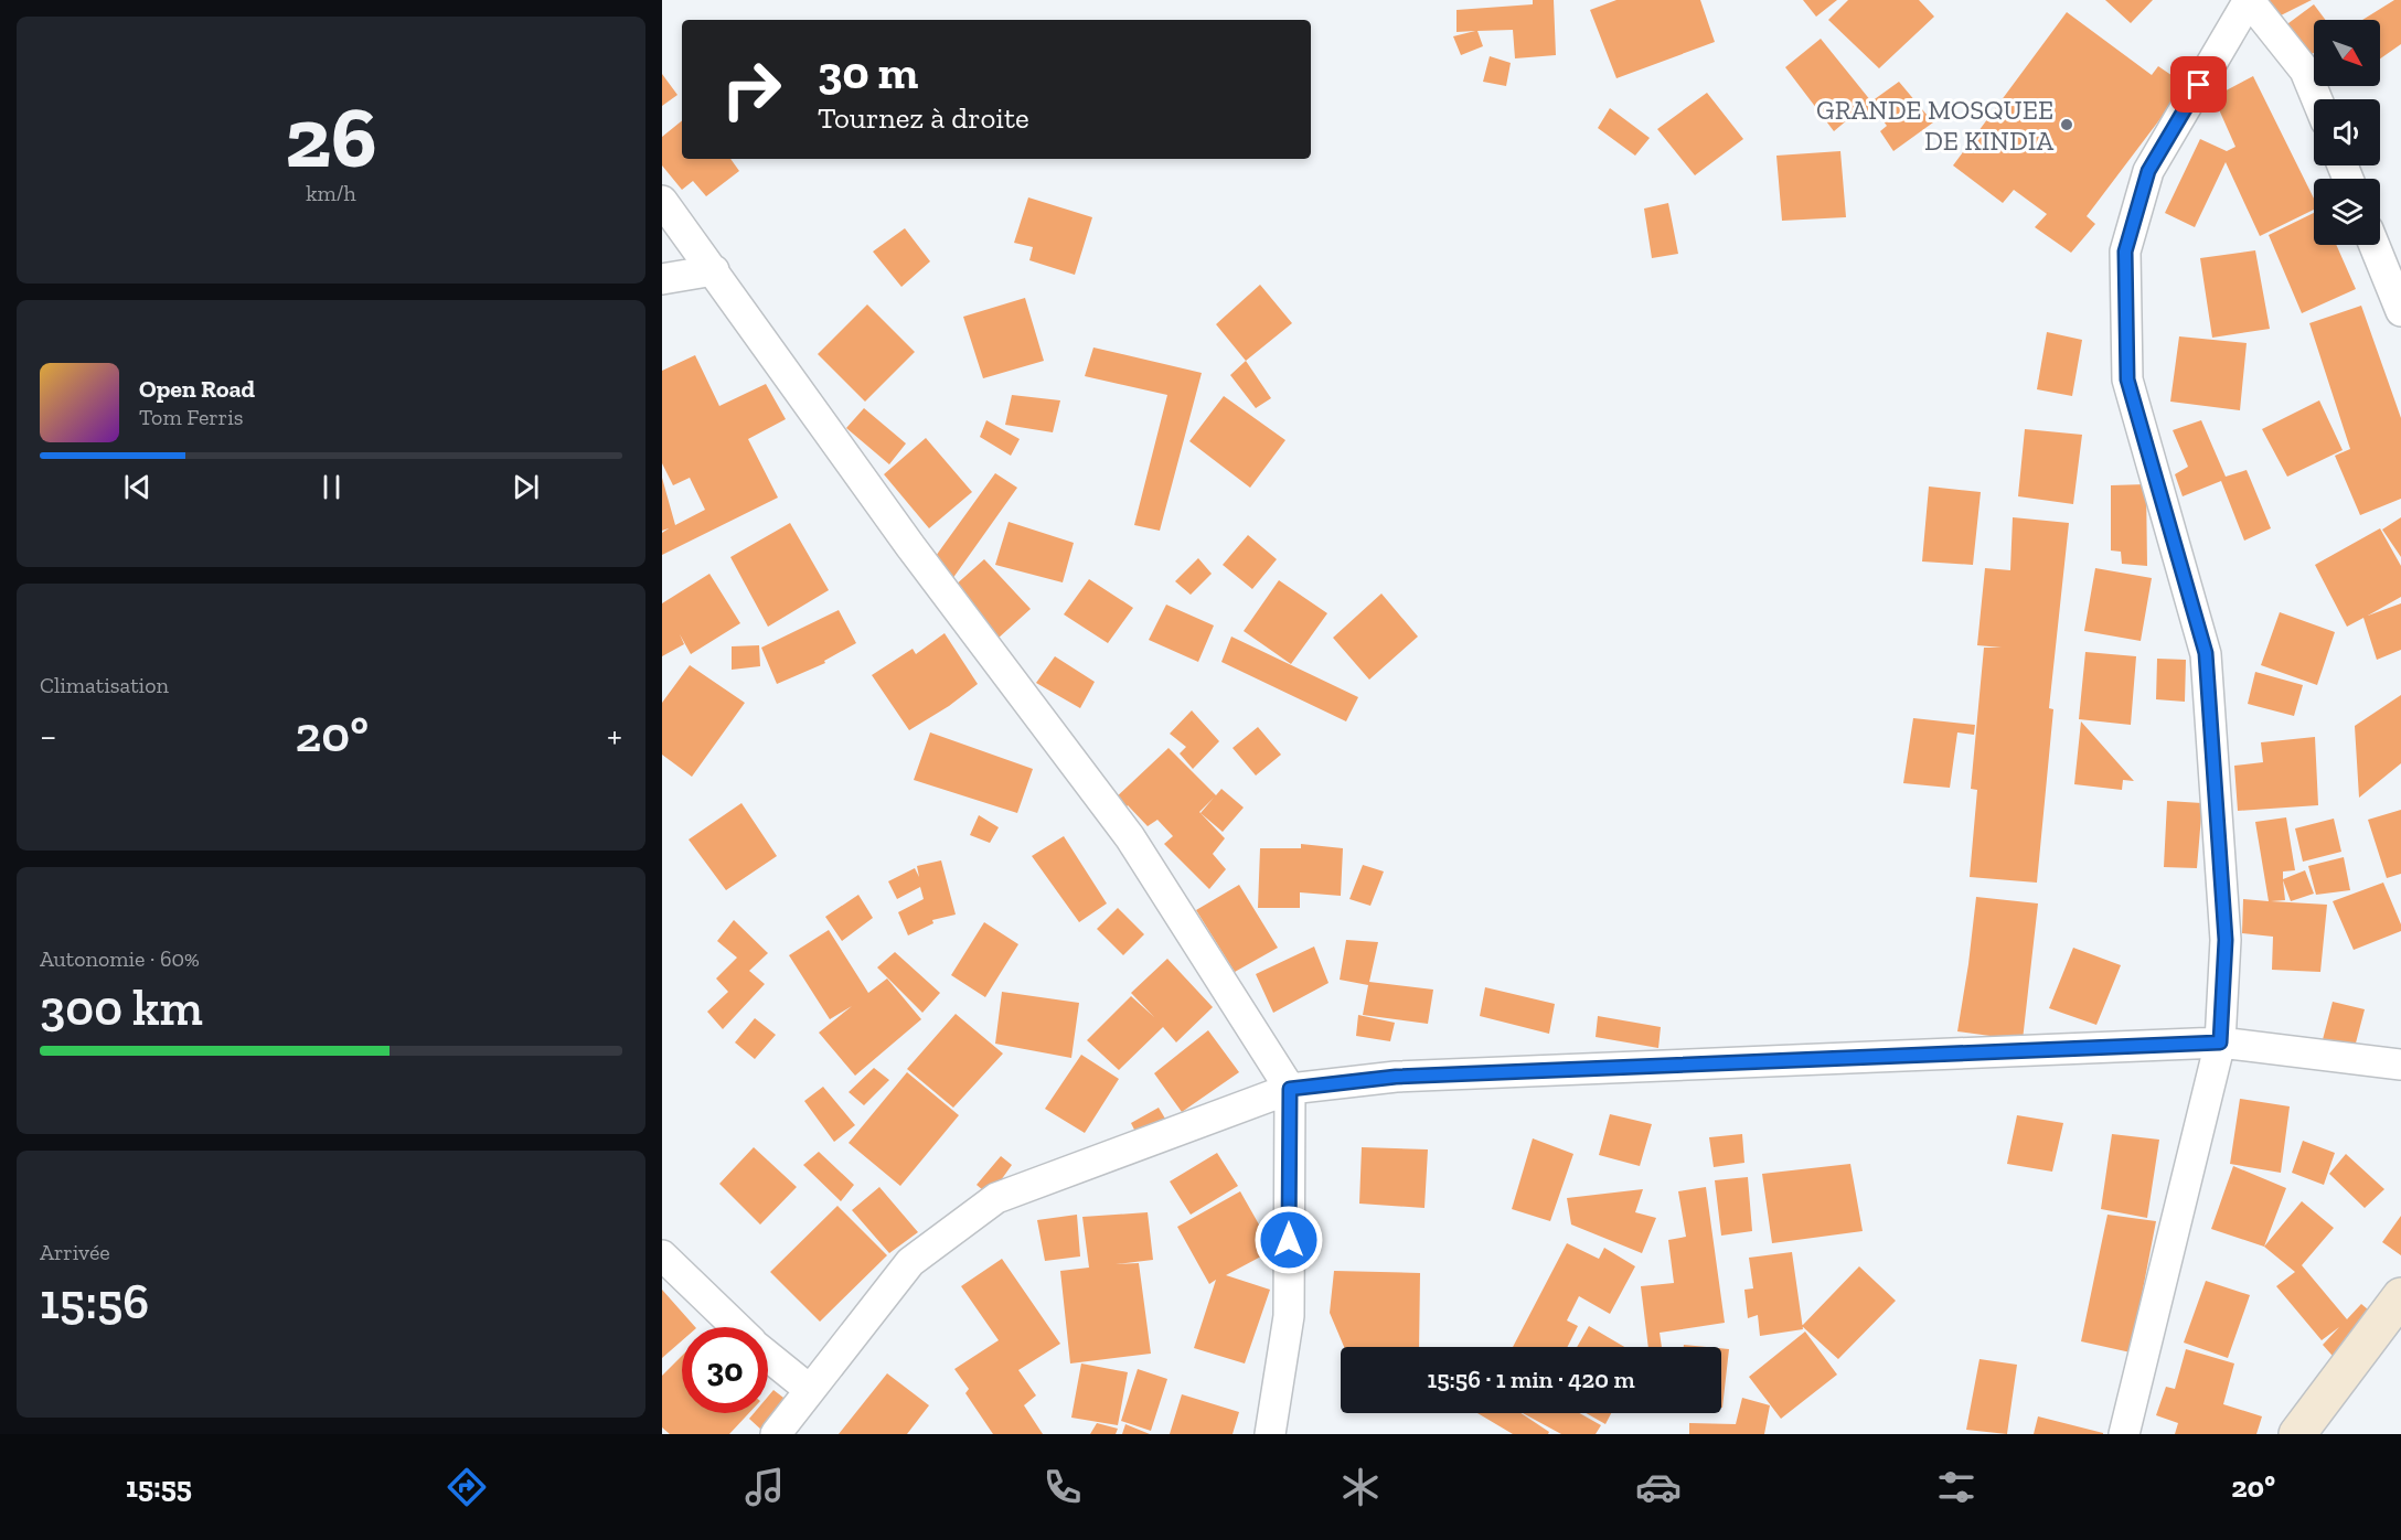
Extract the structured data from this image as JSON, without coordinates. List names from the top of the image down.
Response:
{
  "places": ["GRANDE MOSQUEE DE KINDIA"],
  "north": "bottom right",
  "page": {
    "tile": [
      ["26", "km/h"],
      "Climatisation",
      ["Autonomie · 60%", "300 km"],
      ["Arrivée", "15:56"]
    ],
    "turn": ["30 m", "Tournez à droite"],
    "song": ["Open Road", "Tom Ferris"],
    "heat": ["−", "20°", "+"],
    "limit": "30",
    "trip": "15:56 · 1 min · 420 m",
    "tabs": ["15:55", "20°"]
  }
}
